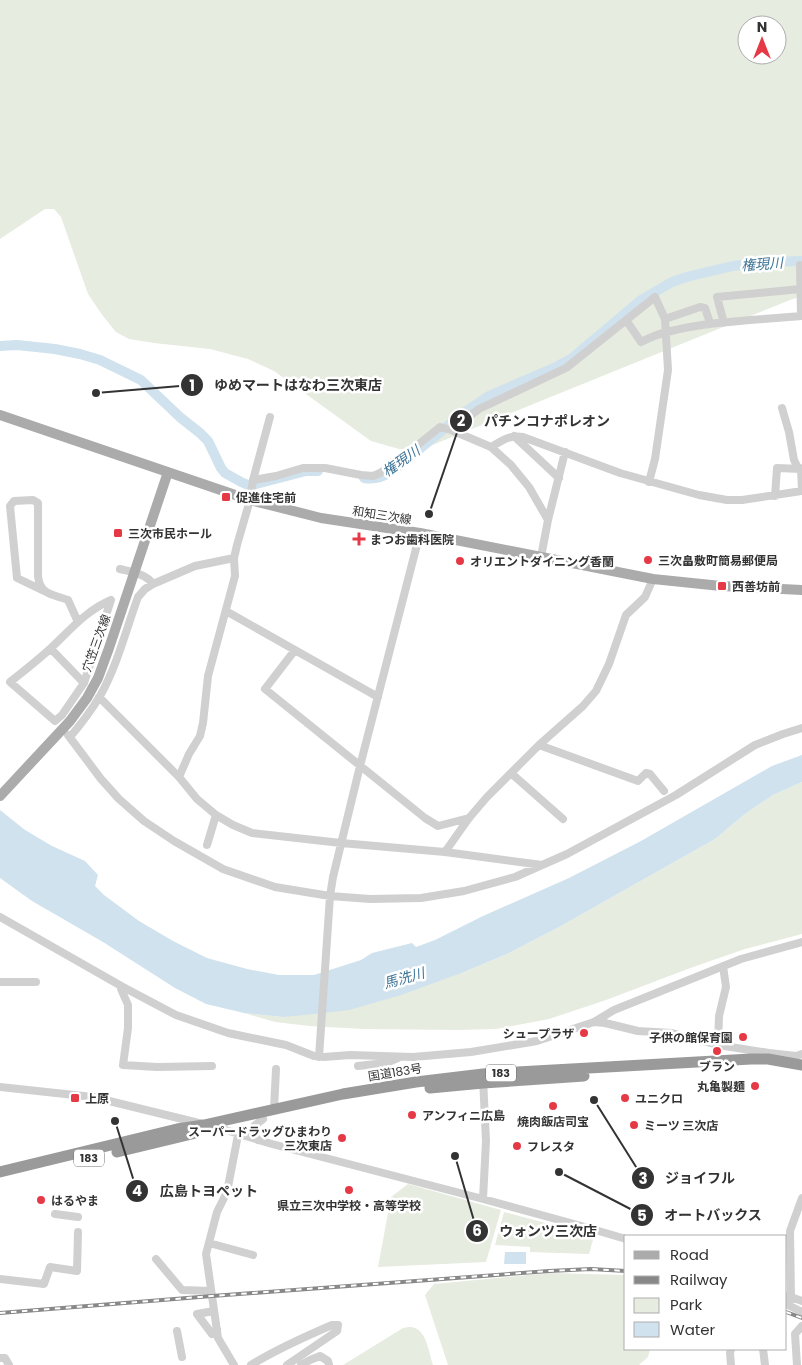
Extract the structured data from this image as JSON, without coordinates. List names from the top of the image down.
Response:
{
  "streets": {
    "highway": ["国道183号", "183"],
    "main road": ["和知三次線", "穴笠三次線"]
  },
  "crossings": [
    ["和知三次線", "穴笠三次線"]
  ],
  "water": ["権現川", "馬洗川"],
  "places": {
    "other": [
      "ゆめマートはなわ三次東店",
      "パチンコナポレオン",
      "三次畠敷町簡易郵便局",
      "オリエントダイニング香蘭",
      "シュープラザ",
      "子供の館保育園",
      "ブラン",
      "丸亀製麺",
      "ユニクロ",
      "ジョイフル",
      "焼肉飯店司宝",
      "アンフィニ広島",
      "広島トヨペット",
      "ミーツ 三次店",
      "スーパードラッグひまわり 三次東店",
      "フレスタ",
      "ウォンツ三次店",
      "オートバックス",
      "県立三次中学校・高等学校",
      "はるやま"
    ],
    "transit": [
      "促進住宅前",
      "三次市民ホール",
      "西善坊前",
      "上原"
    ],
    "health": ["まつお歯科医院"]
  },
  "legend": [
    "Road",
    "Railway",
    "Park",
    "Water"
  ],
  "north": "top"
}
